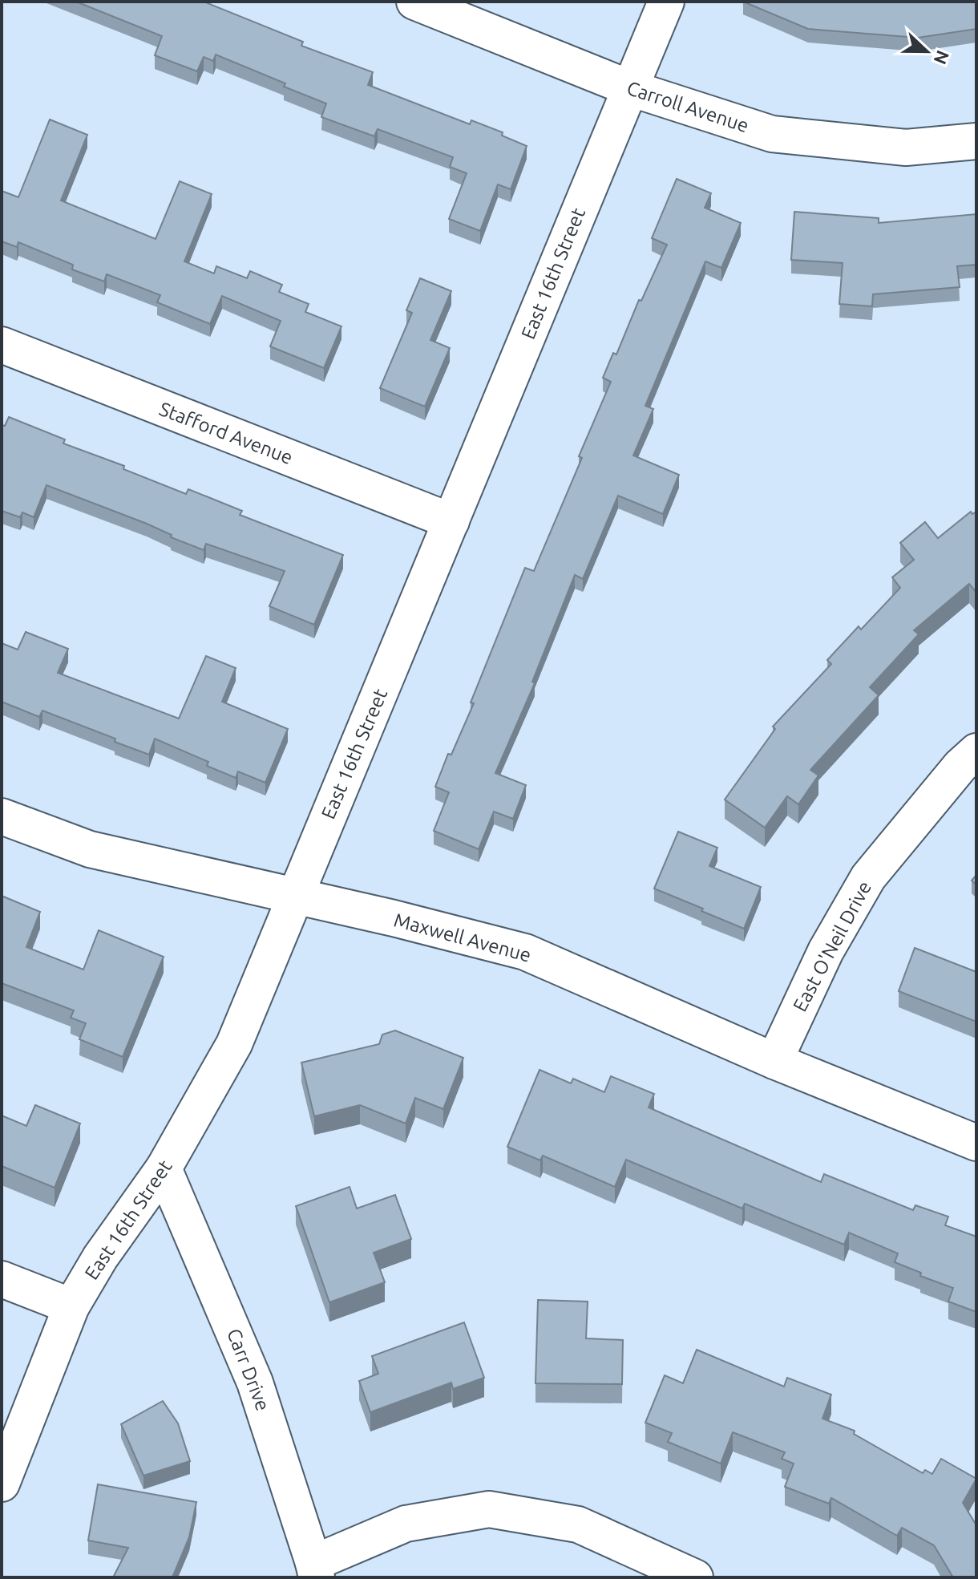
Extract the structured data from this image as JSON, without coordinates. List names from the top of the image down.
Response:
{
  "streets": {
    "street": [
      "Carroll Avenue",
      "East 16th Street",
      "Stafford Avenue",
      "Maxwell Avenue",
      "East O'Neil Drive",
      "Carr Drive"
    ]
  },
  "crossings": [
    ["Carroll Avenue", "East 16th Street"],
    ["East 16th Street", "Stafford Avenue"],
    ["East 16th Street", "Maxwell Avenue"],
    ["East 16th Street", "Carr Drive"],
    ["Maxwell Avenue", "East O'Neil Drive"]
  ],
  "north": "right"
}
